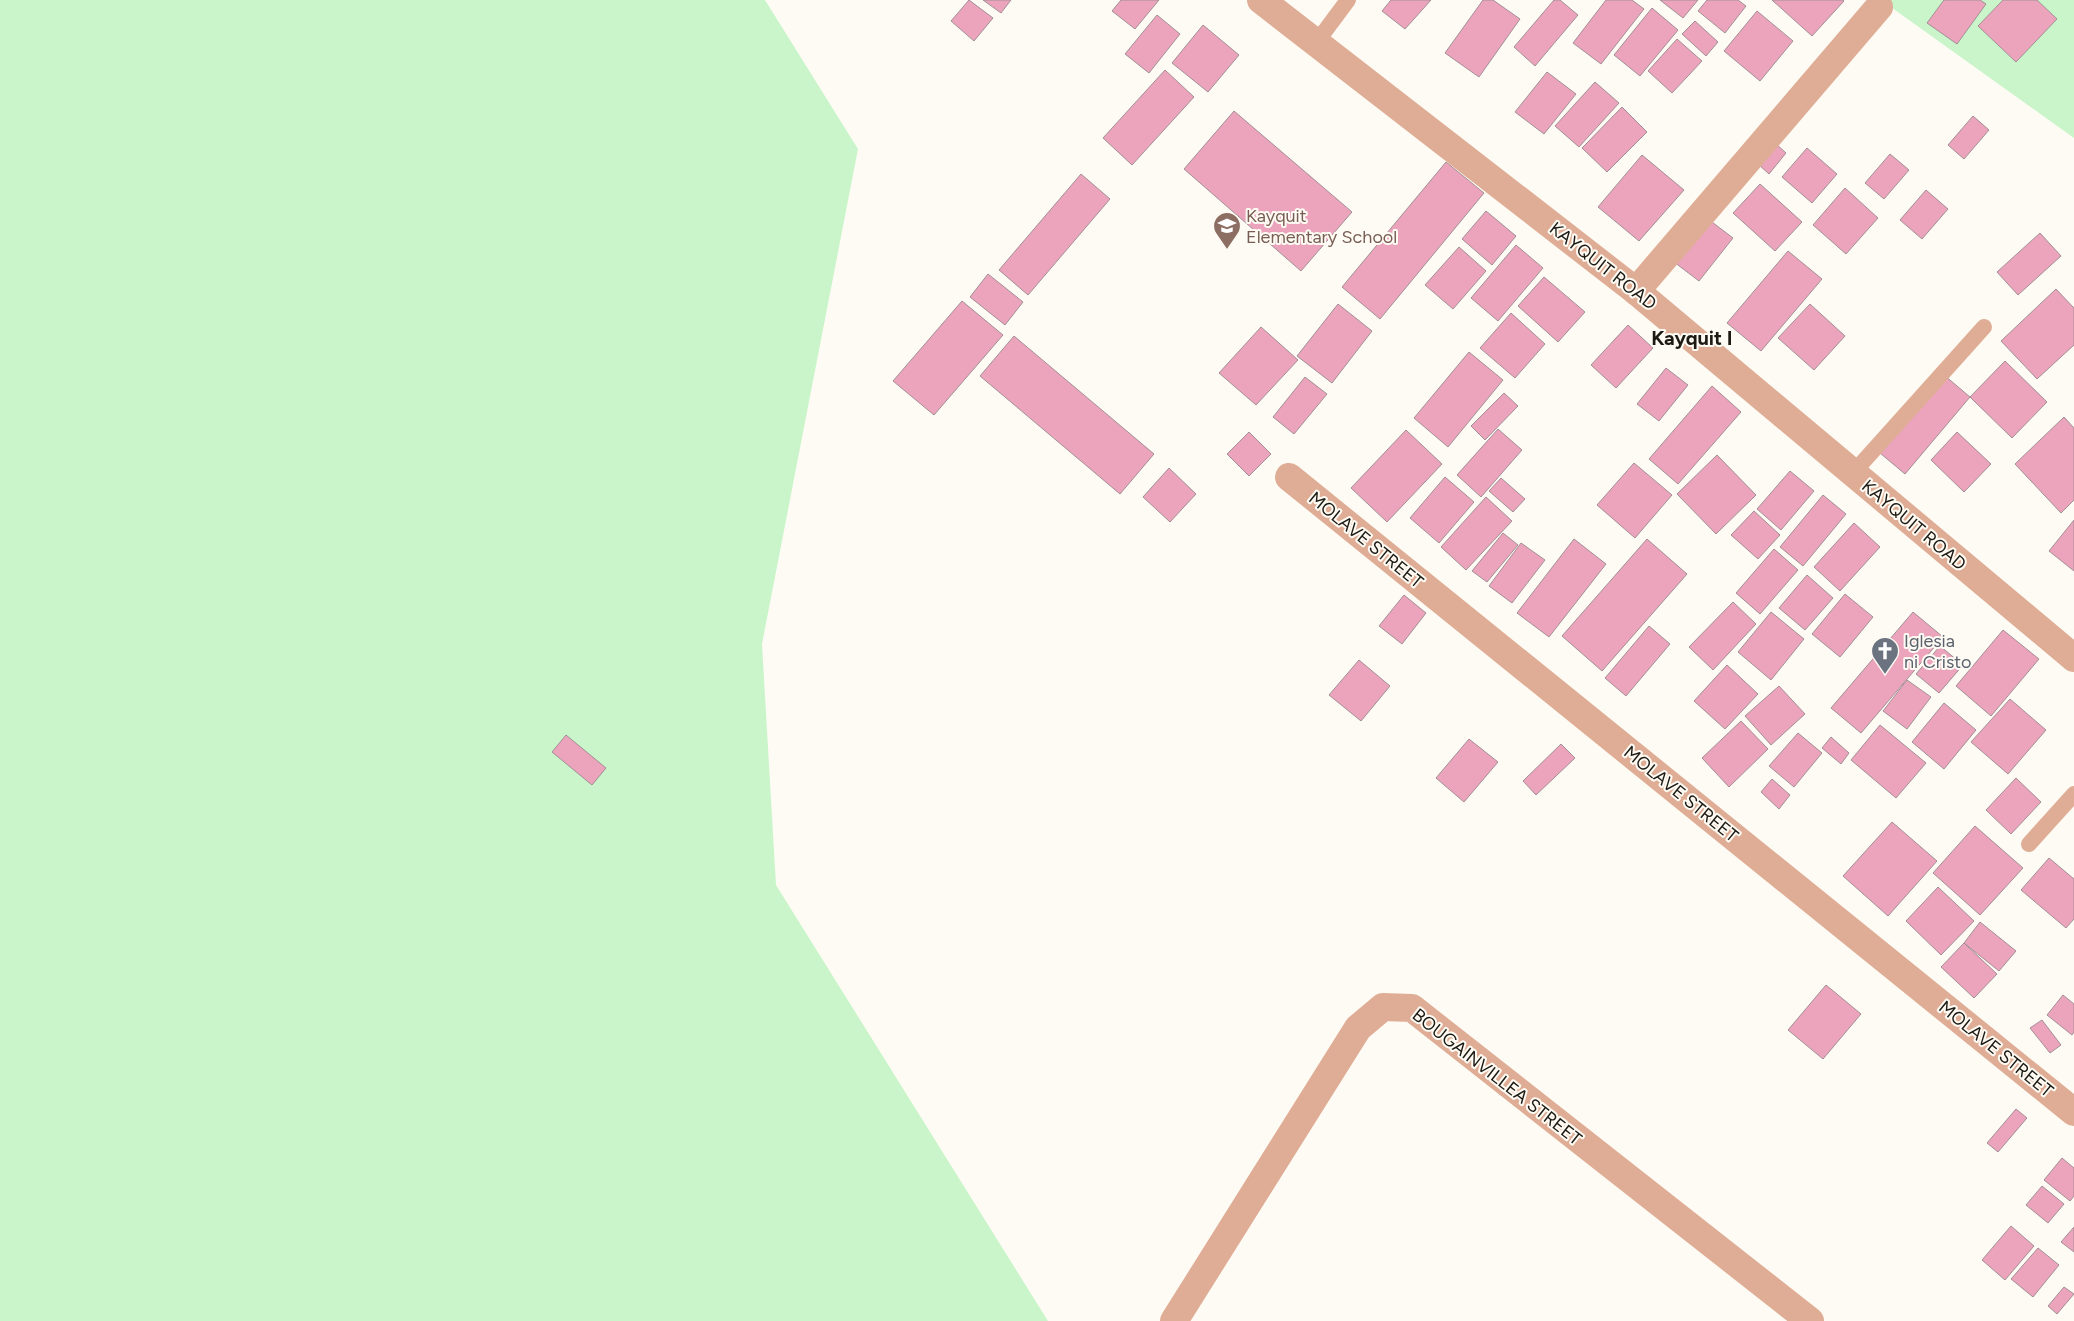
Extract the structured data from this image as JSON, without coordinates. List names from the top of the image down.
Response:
{
  "streets": {
    "street": ["KAYQUIT ROAD", "MOLAVE STREET", "BOUGAINVILLEA STREET"]
  },
  "districts": ["Kayquit I"],
  "places": {
    "school or university": ["Kayquit Elementary School"],
    "church": ["Iglesia ni Cristo"]
  }
}
